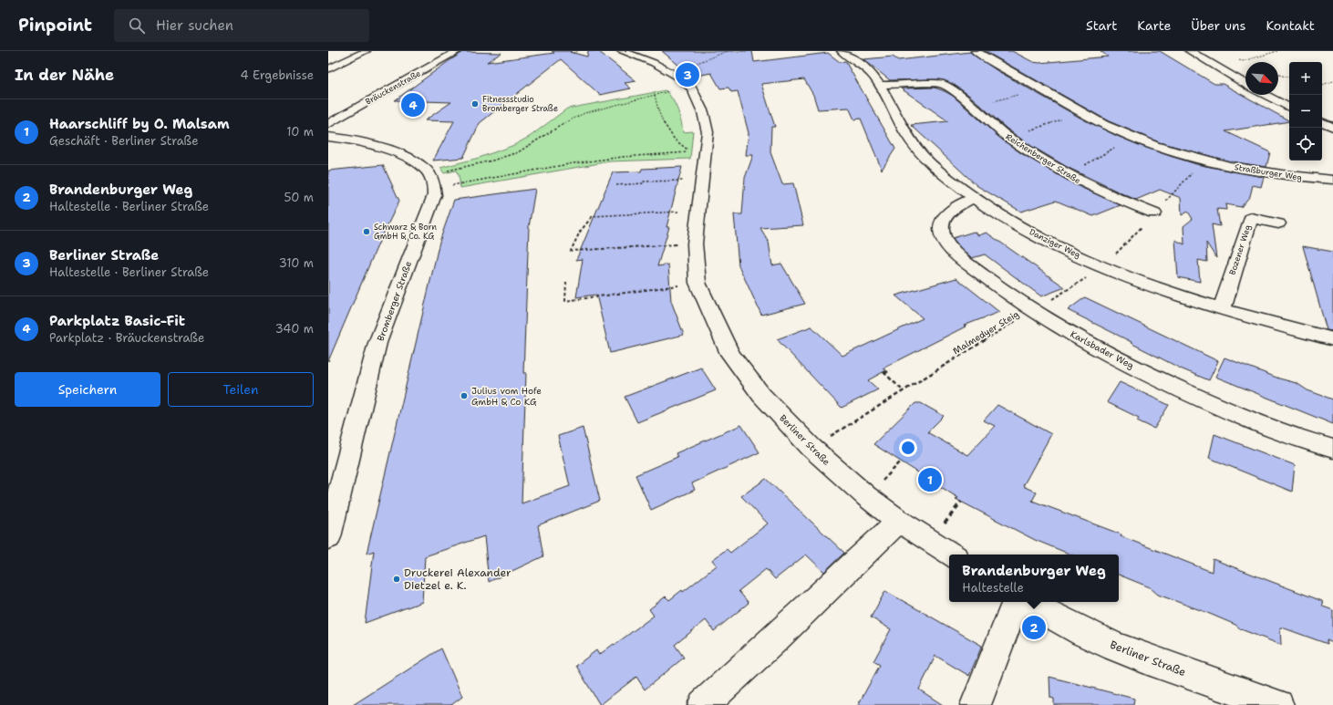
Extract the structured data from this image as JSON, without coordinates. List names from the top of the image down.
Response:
{
  "streets": {
    "street": [
      "Bräuckenstraße",
      "Reichenberger Straße",
      "Straßburger Weg",
      "Danziger Weg",
      "Bozener Weg",
      "Bromberger Straße",
      "Karlsbader Weg",
      "Berliner Straße"
    ],
    "path": ["Malmedyer Steig"]
  },
  "crossings": [
    ["Reichenberger Straße", "Danziger Weg"],
    ["Reichenberger Straße", "Malmedyer Steig"],
    ["Danziger Weg", "Bozener Weg"],
    ["Danziger Weg", "Malmedyer Steig"],
    ["Danziger Weg", "Karlsbader Weg"],
    ["Malmedyer Steig", "Karlsbader Weg"],
    ["Malmedyer Steig", "Berliner Straße"]
  ],
  "places": [
    "Fitnessstudio Bromberger Straße",
    "Schwarz & Born GmbH & Co. KG",
    "Julius vom Hofe GmbH & Co KG",
    "Druckerei Alexander Dietzel e. K."
  ],
  "north": "bottom right",
  "page": {
    "header": "Pinpoint",
    "search": "Hier suchen",
    "nav": [
      "Start",
      "Karte",
      "Über uns",
      "Kontakt"
    ],
    "heading": ["In der Nähe", "4 Ergebnisse"],
    "pins": [
      "3",
      "4",
      "1",
      "2"
    ],
    "map_buttons": ["+", "−"],
    "list": [
      {
        "mark": "1",
        "name": "Haarschliff by O. Malsam",
        "note": "Geschäft · Berliner Straße",
        "value": "10 m"
      },
      {
        "mark": "2",
        "name": "Brandenburger Weg",
        "note": "Haltestelle · Berliner Straße",
        "value": "50 m"
      },
      {
        "mark": "3",
        "name": "Berliner Straße",
        "note": "Haltestelle · Berliner Straße",
        "value": "310 m"
      },
      {
        "mark": "4",
        "name": "Parkplatz Basic-Fit",
        "note": "Parkplatz · Bräuckenstraße",
        "value": "340 m"
      }
    ],
    "buttons": ["Speichern", "Teilen"],
    "popup": ["Brandenburger Weg", "Haltestelle"]
  }
}
